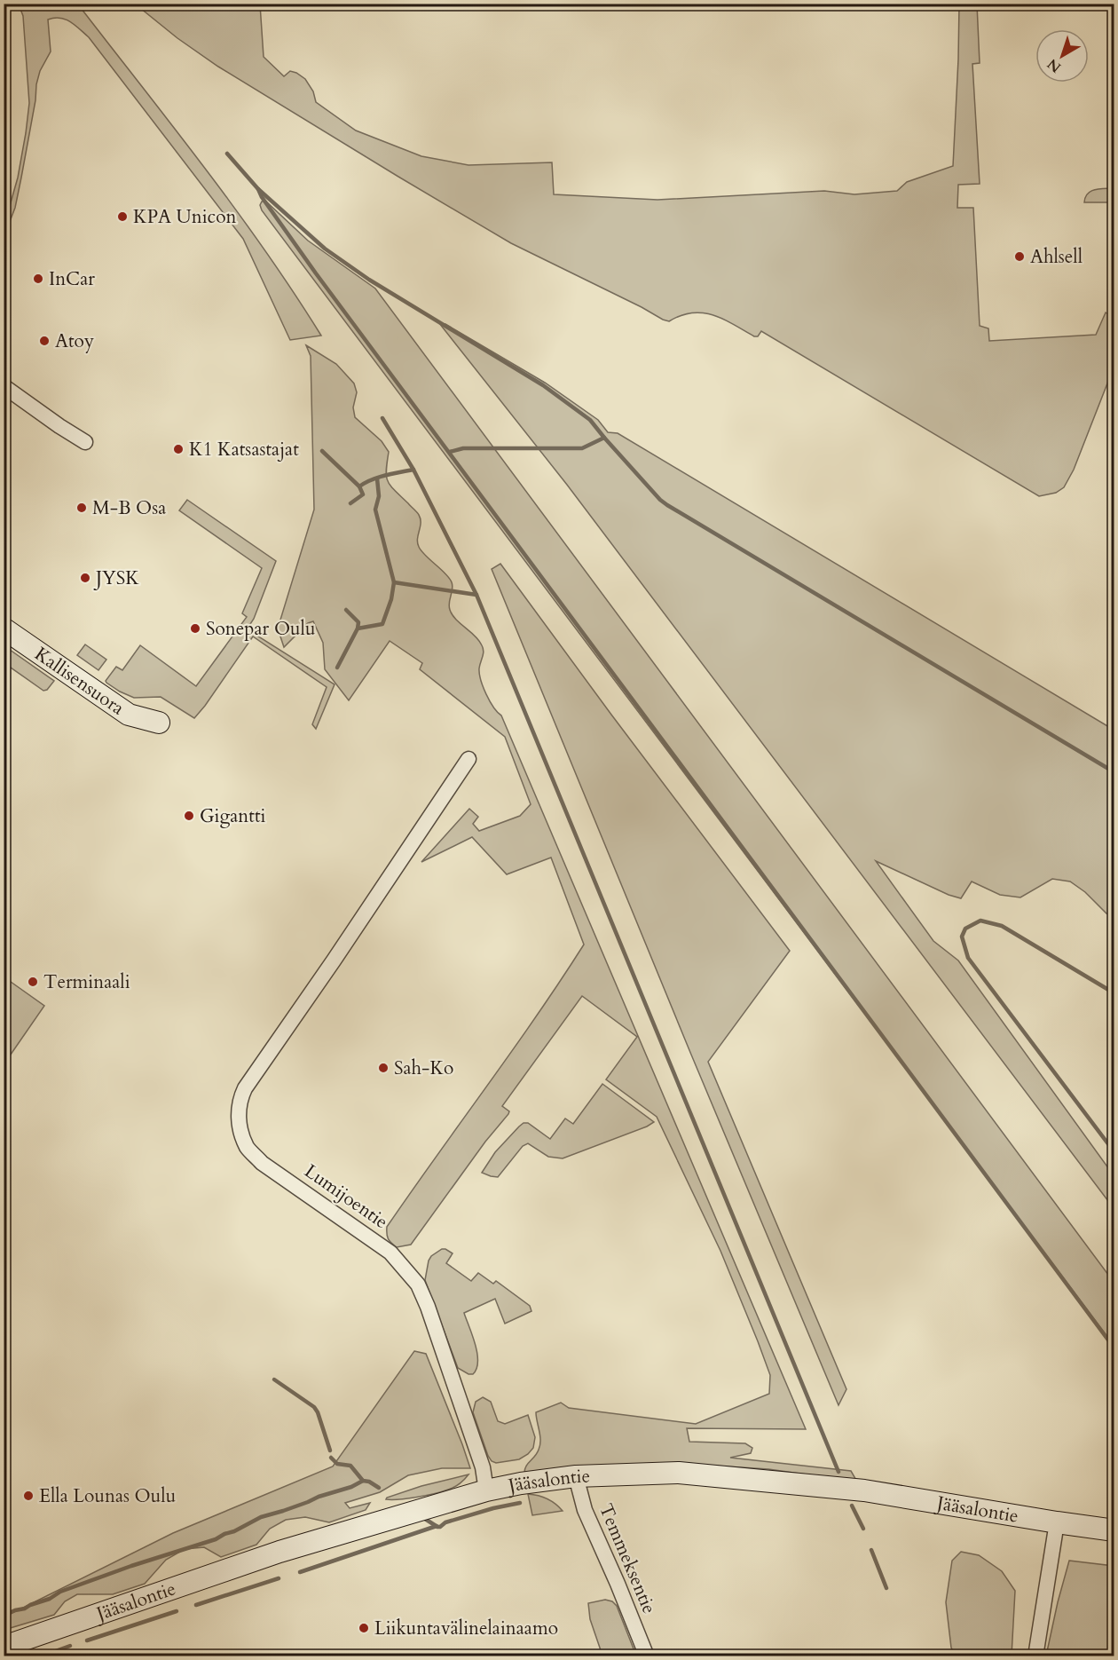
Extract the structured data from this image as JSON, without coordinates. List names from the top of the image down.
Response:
{
  "streets": {
    "main road": ["Kallisensuora", "Jääsalontie"],
    "street": ["Lumijoentie", "Temmeksentie"]
  },
  "crossings": [
    ["Lumijoentie", "Jääsalontie"],
    ["Jääsalontie", "Temmeksentie"]
  ],
  "places": [
    "KPA Unicon",
    "Ahlsell",
    "InCar",
    "Atoy",
    "K1 Katsastajat",
    "M-B Osa",
    "JYSK",
    "Sonepar Oulu",
    "Gigantti",
    "Terminaali",
    "Sah-Ko",
    "Ella Lounas Oulu",
    "Liikuntavälinelainaamo"
  ],
  "north": "bottom left"
}
